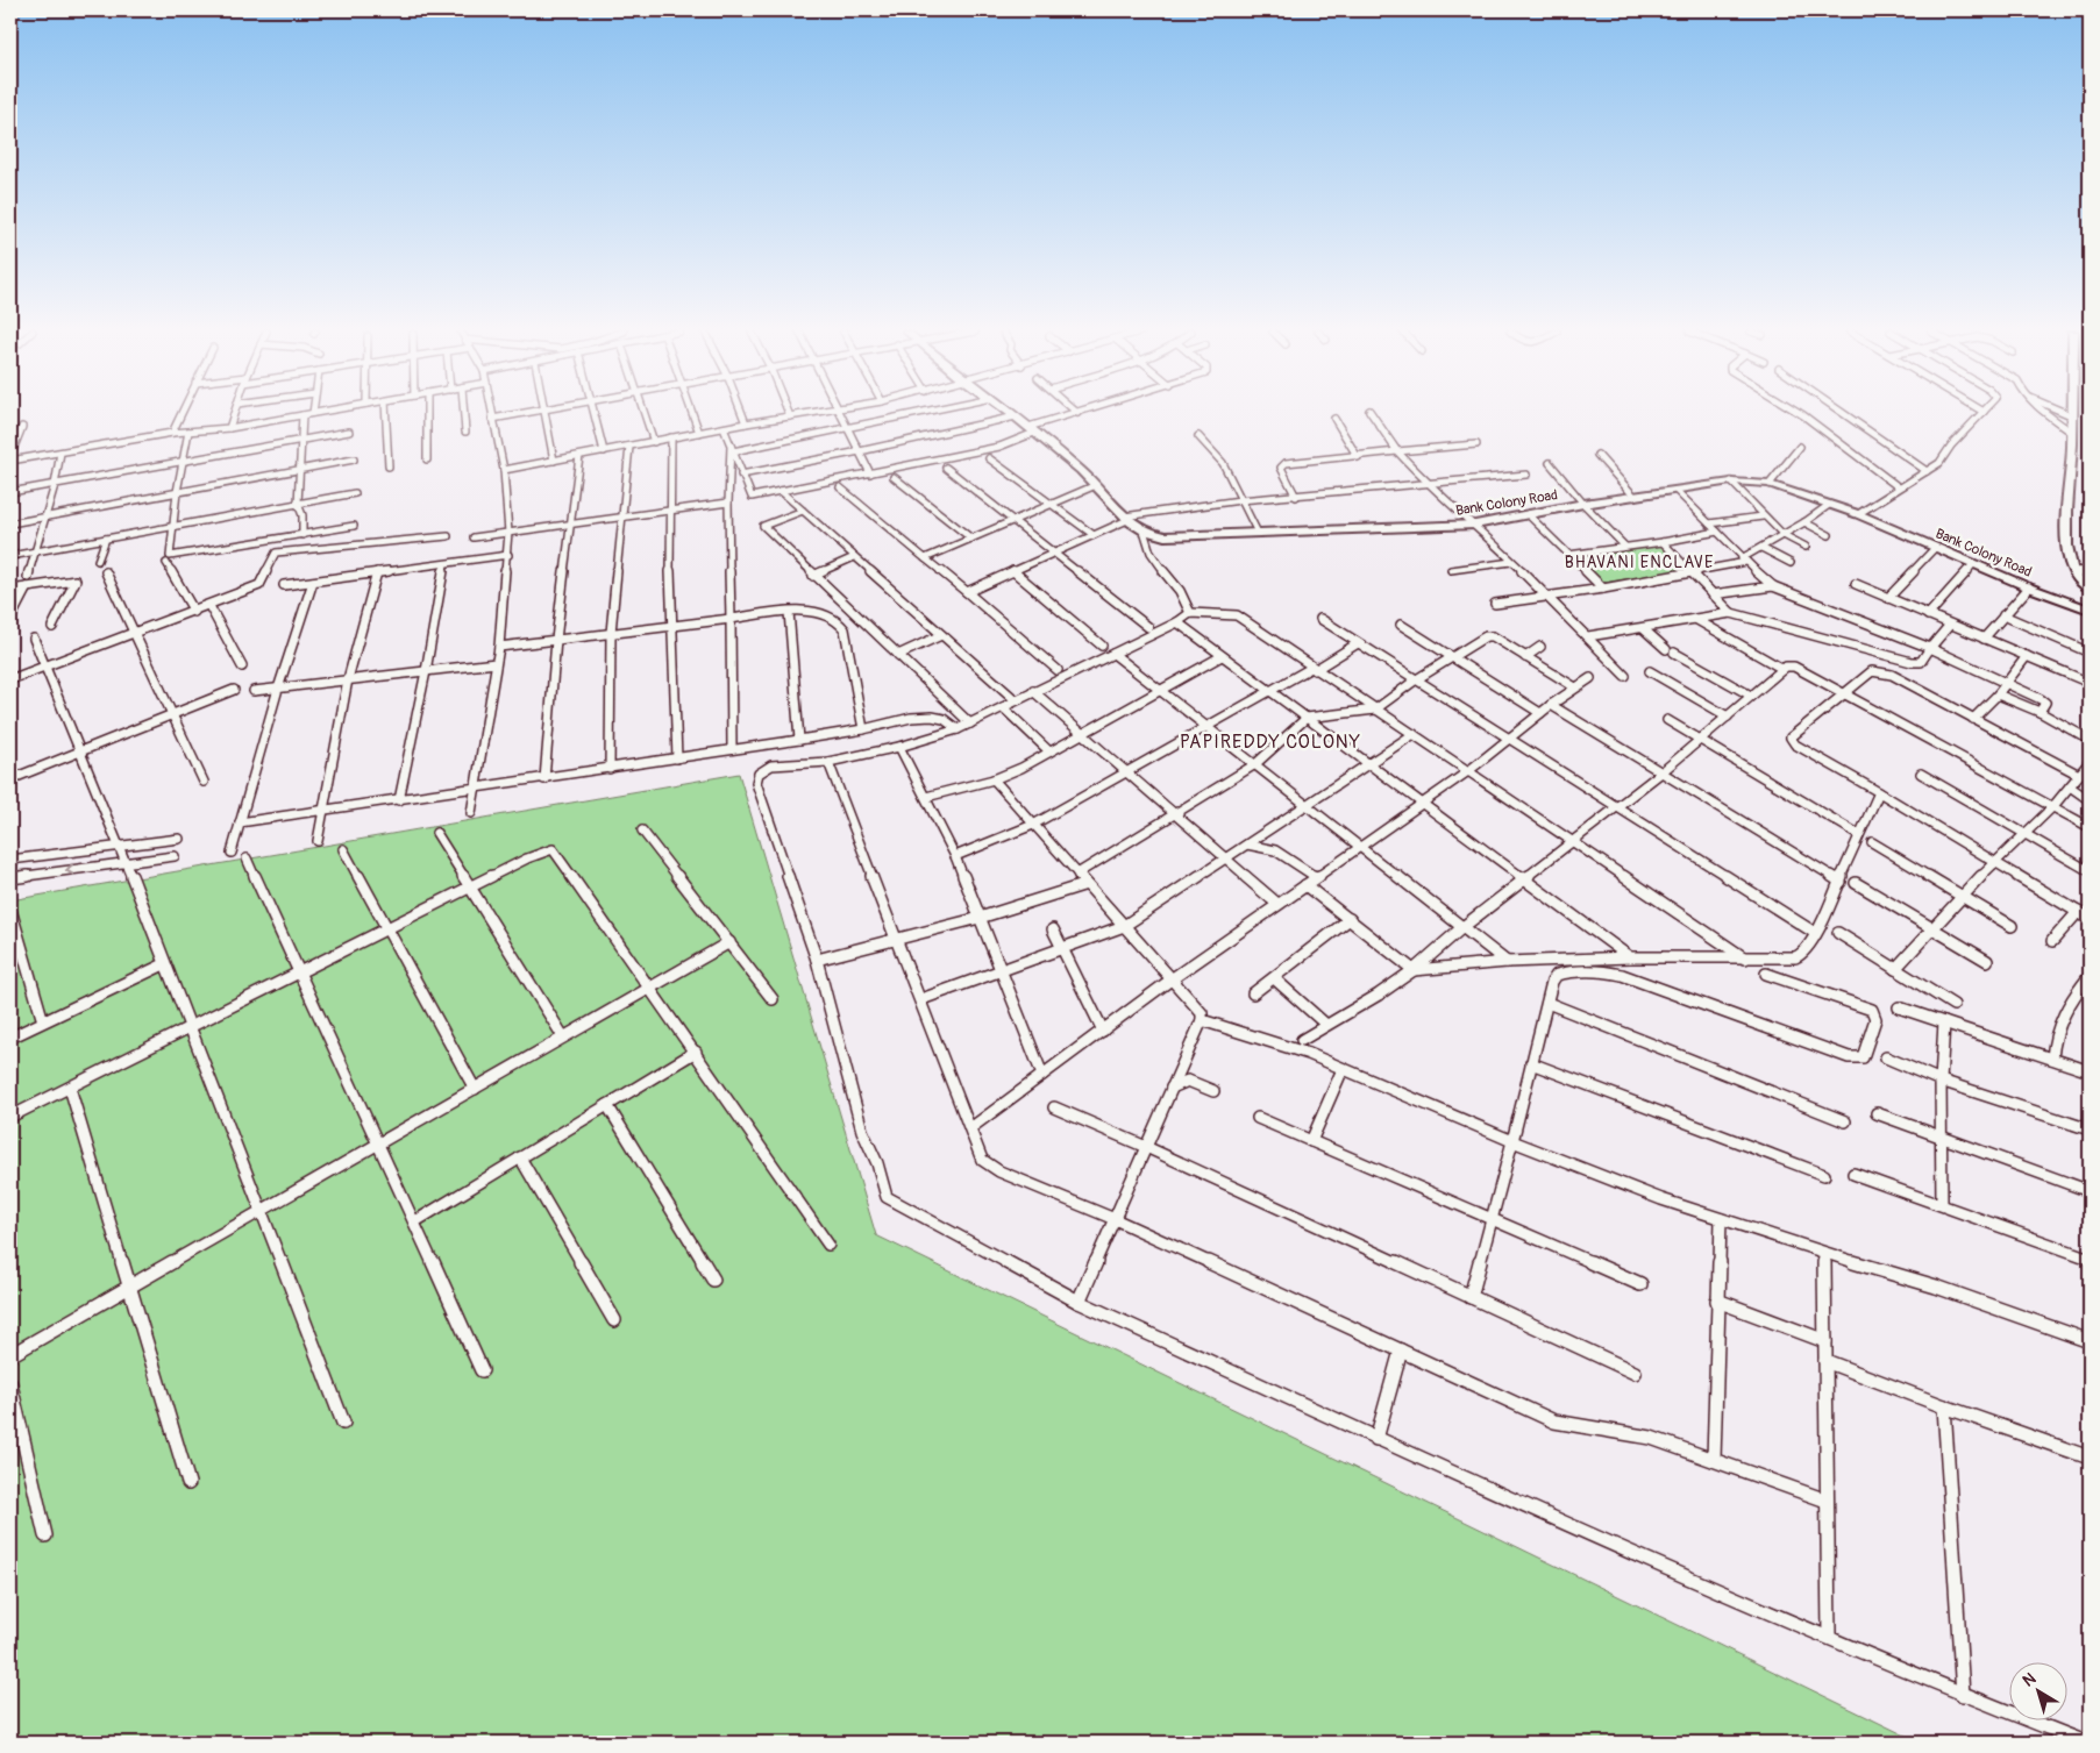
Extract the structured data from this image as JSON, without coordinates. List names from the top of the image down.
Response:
{
  "streets": {
    "street": ["Bank Colony Road"]
  },
  "districts": ["BHAVANI ENCLAVE", "PAPIREDDY COLONY"],
  "north": "top left"
}
